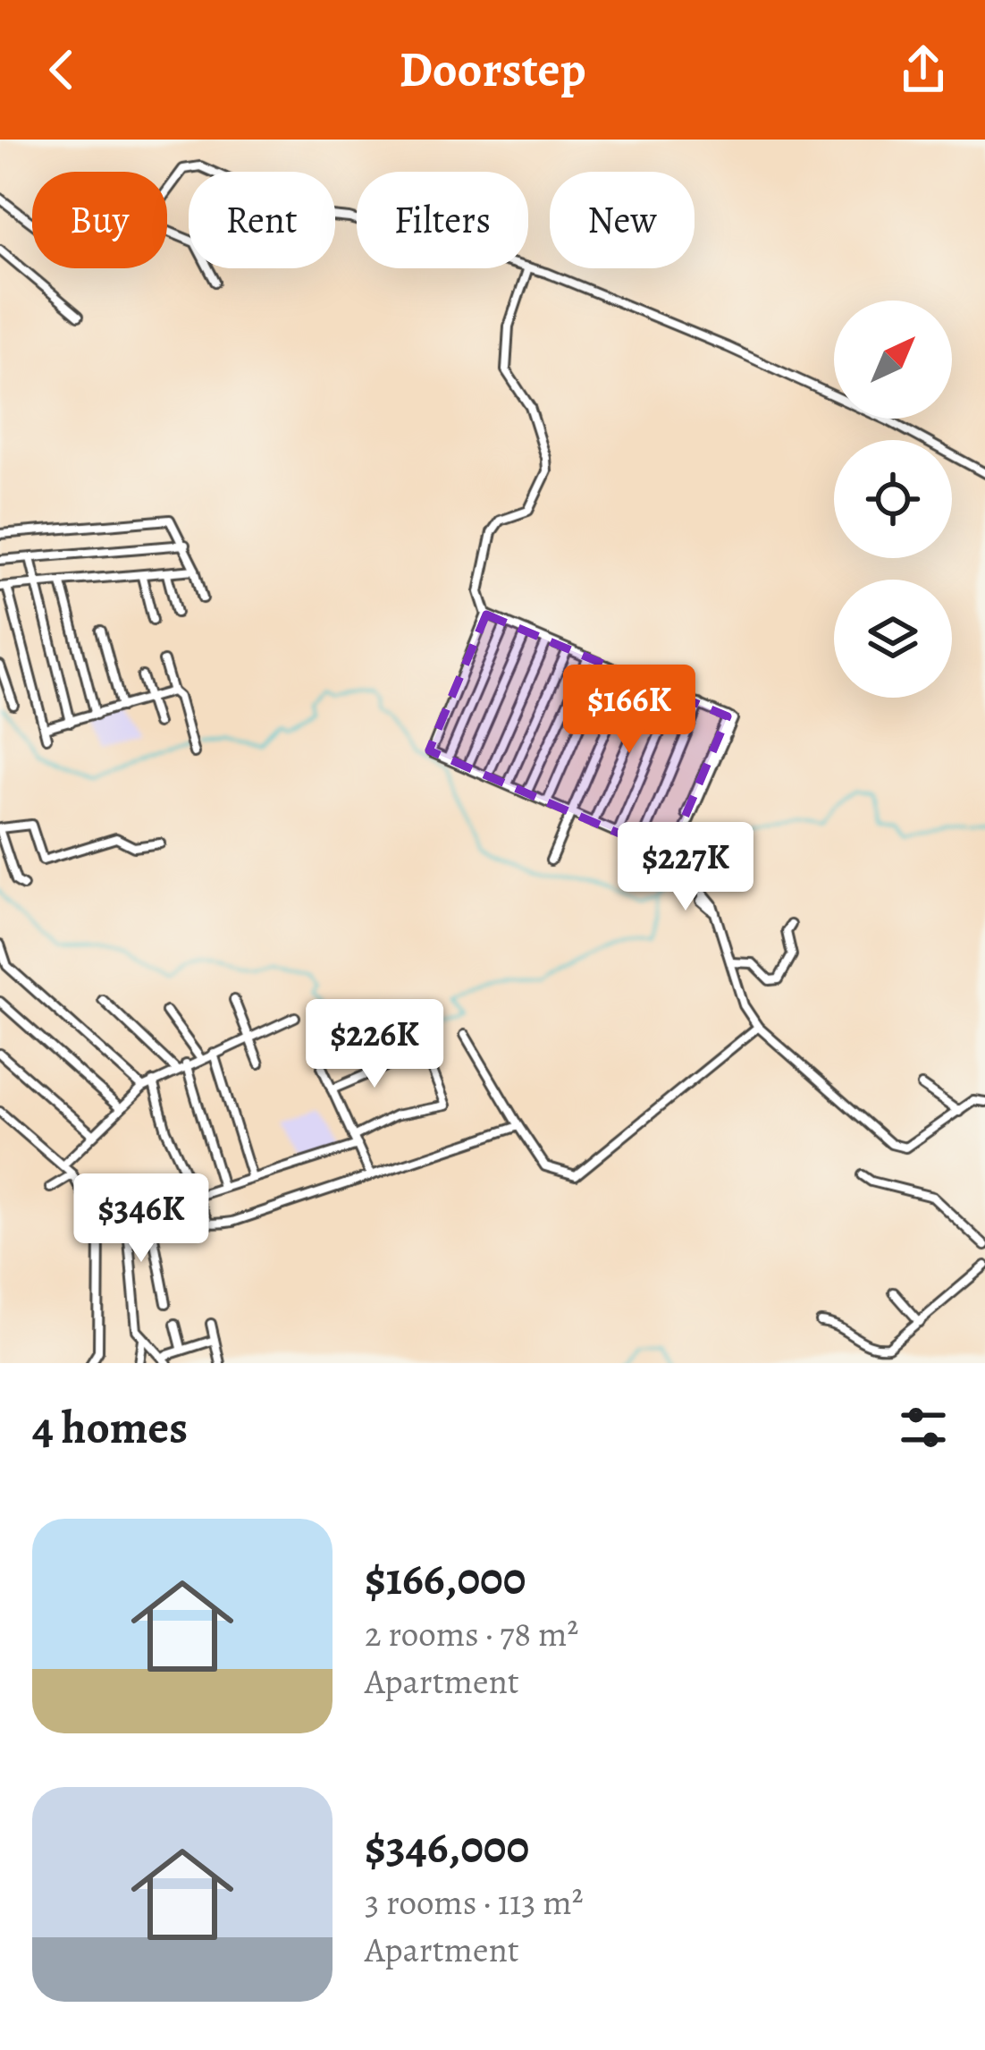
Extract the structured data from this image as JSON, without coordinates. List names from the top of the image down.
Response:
{
  "north": "top right",
  "page": {
    "header": "Doorstep",
    "chip": [
      "Buy",
      "Rent",
      "Filters",
      "New"
    ],
    "price": [
      "$166K",
      "$227K",
      "$226K",
      "$346K"
    ],
    "heading": "4 homes",
    "list": [
      {
        "name": "$166,000",
        "note": "2 rooms · 78 m² · Apartment"
      },
      {
        "name": "$346,000",
        "note": "3 rooms · 113 m² · Apartment"
      }
    ]
  }
}
